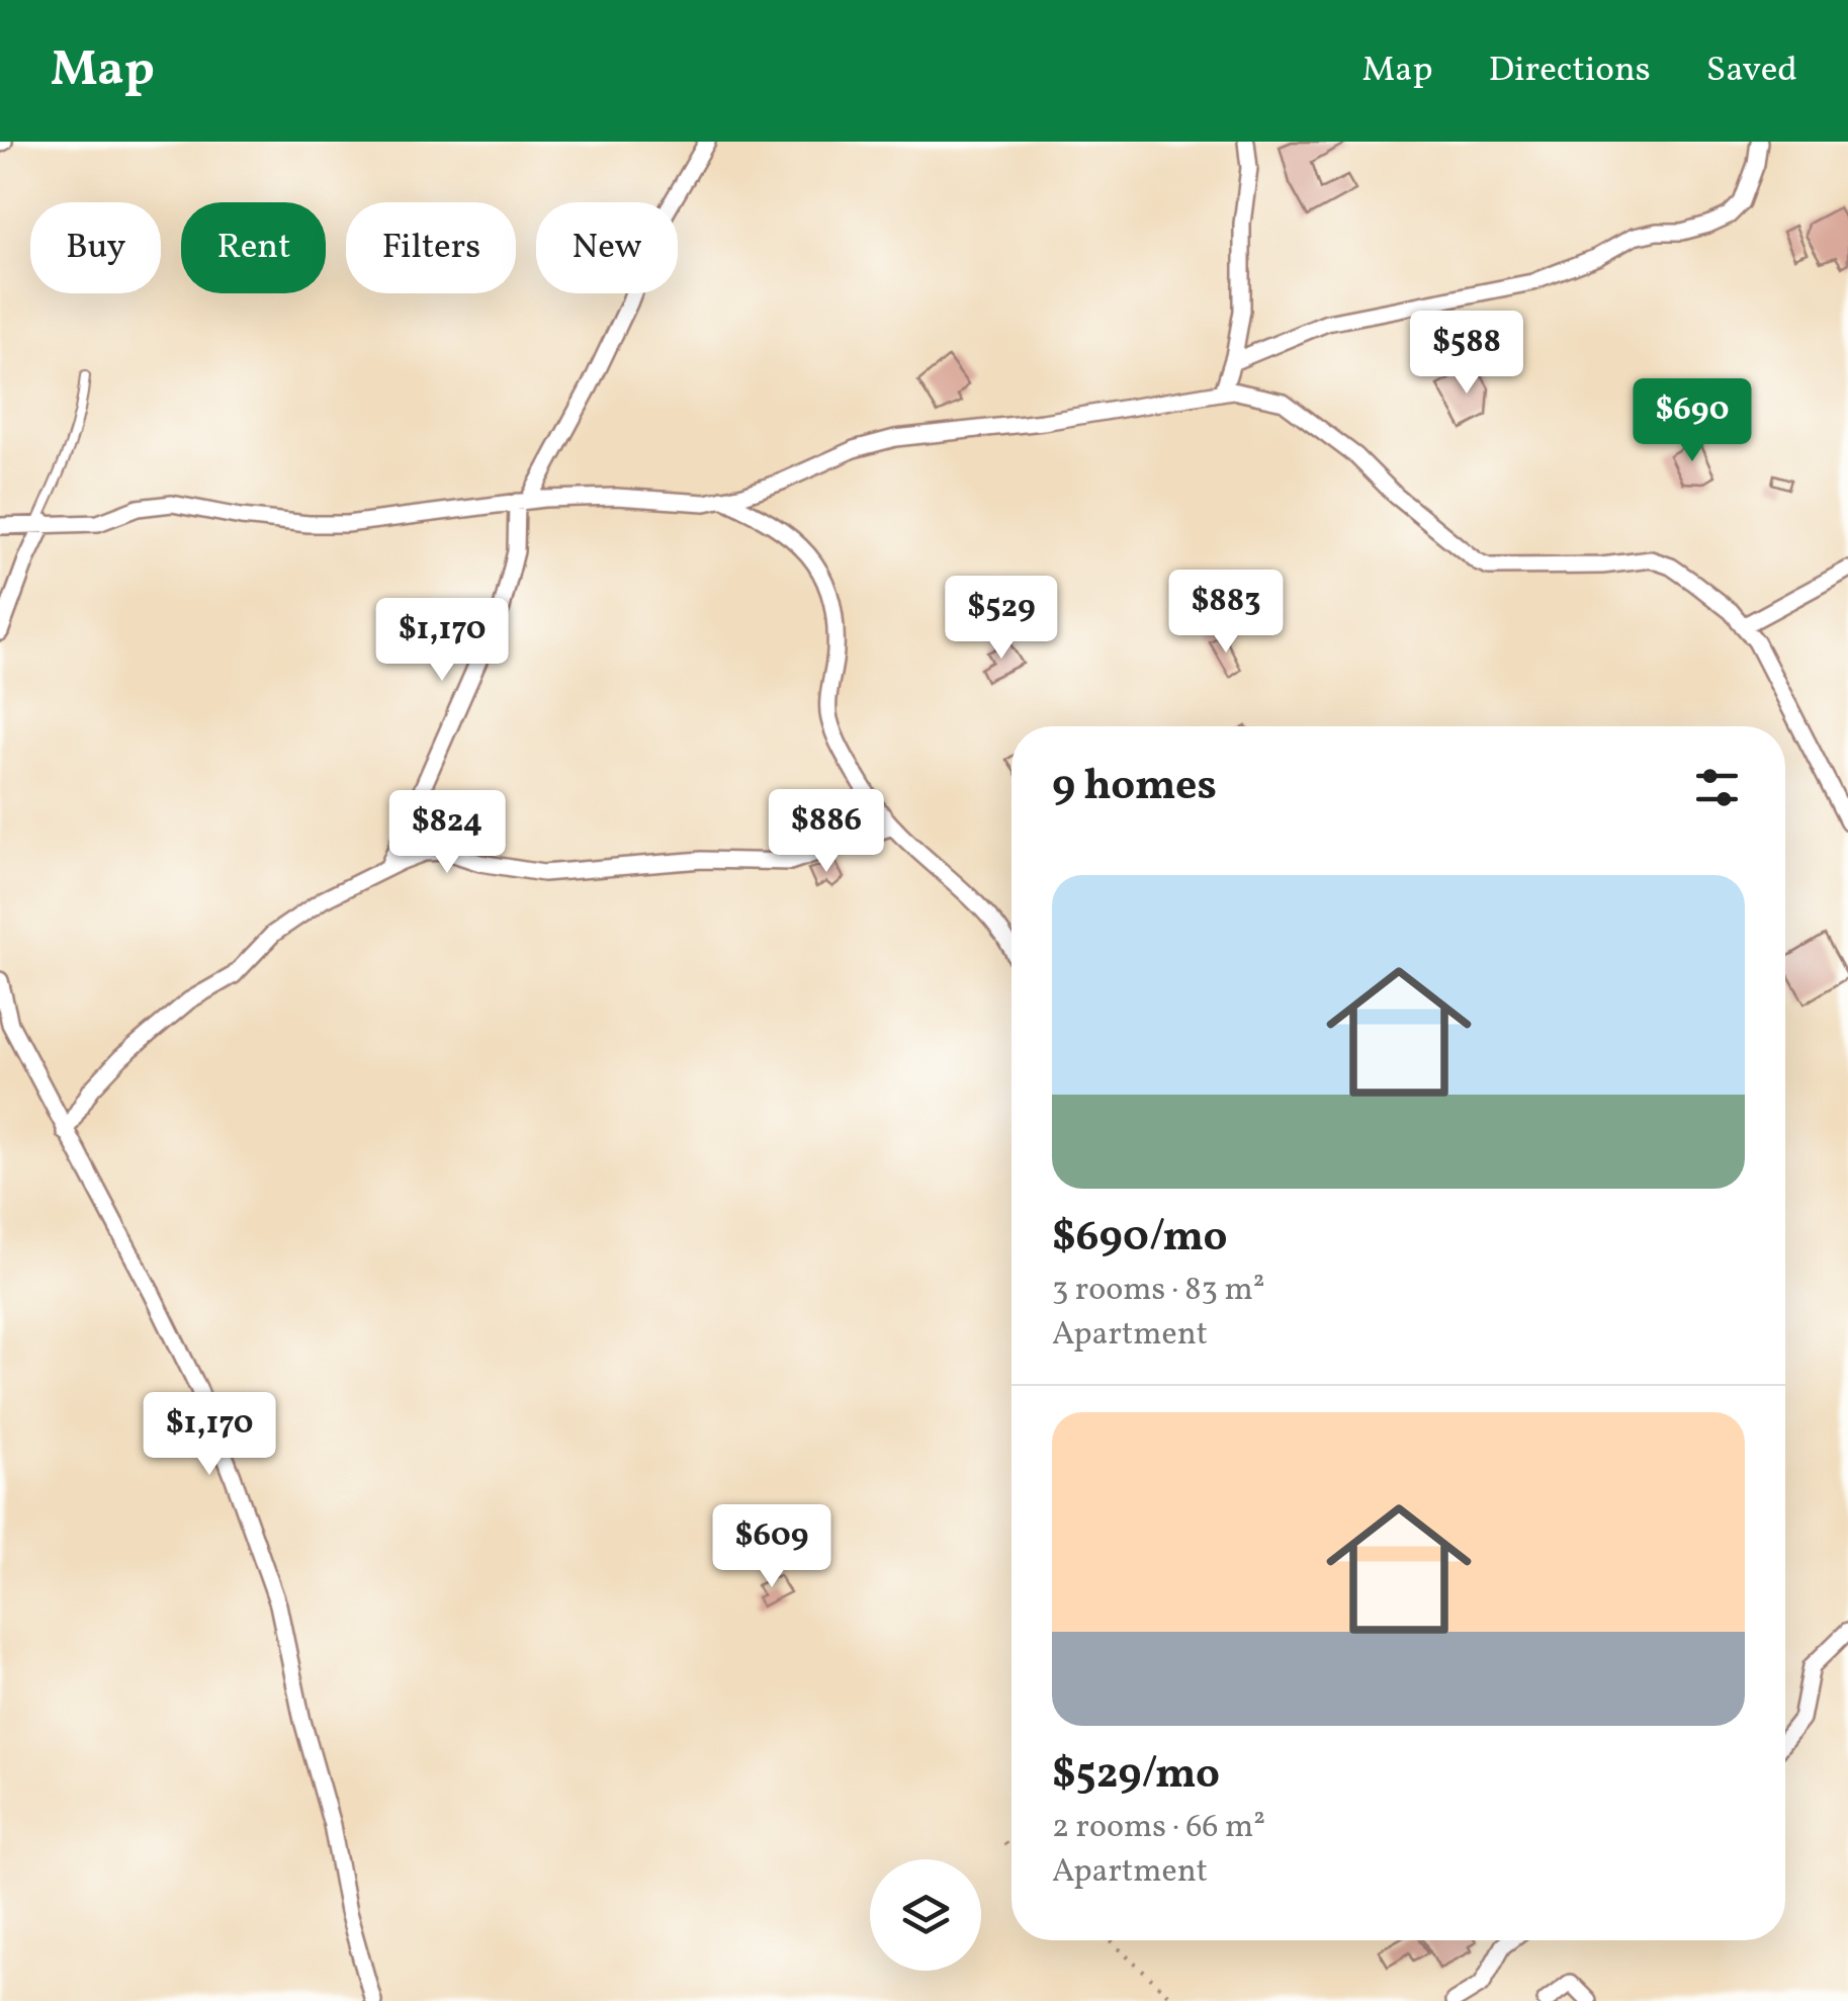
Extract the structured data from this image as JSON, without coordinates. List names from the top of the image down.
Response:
{
  "page": {
    "header": "Map",
    "nav": ["Map", "Directions", "Saved"],
    "chip": [
      "Buy",
      "Rent",
      "Filters",
      "New"
    ],
    "price": [
      "$588",
      "$690",
      "$883",
      "$529",
      "$1,170",
      "$886",
      "$824",
      "$1,170",
      "$609"
    ],
    "heading": "9 homes",
    "list": [
      {
        "name": "$690/mo",
        "note": "3 rooms · 83 m² · Apartment"
      },
      {
        "name": "$529/mo",
        "note": "2 rooms · 66 m² · Apartment"
      }
    ]
  }
}
